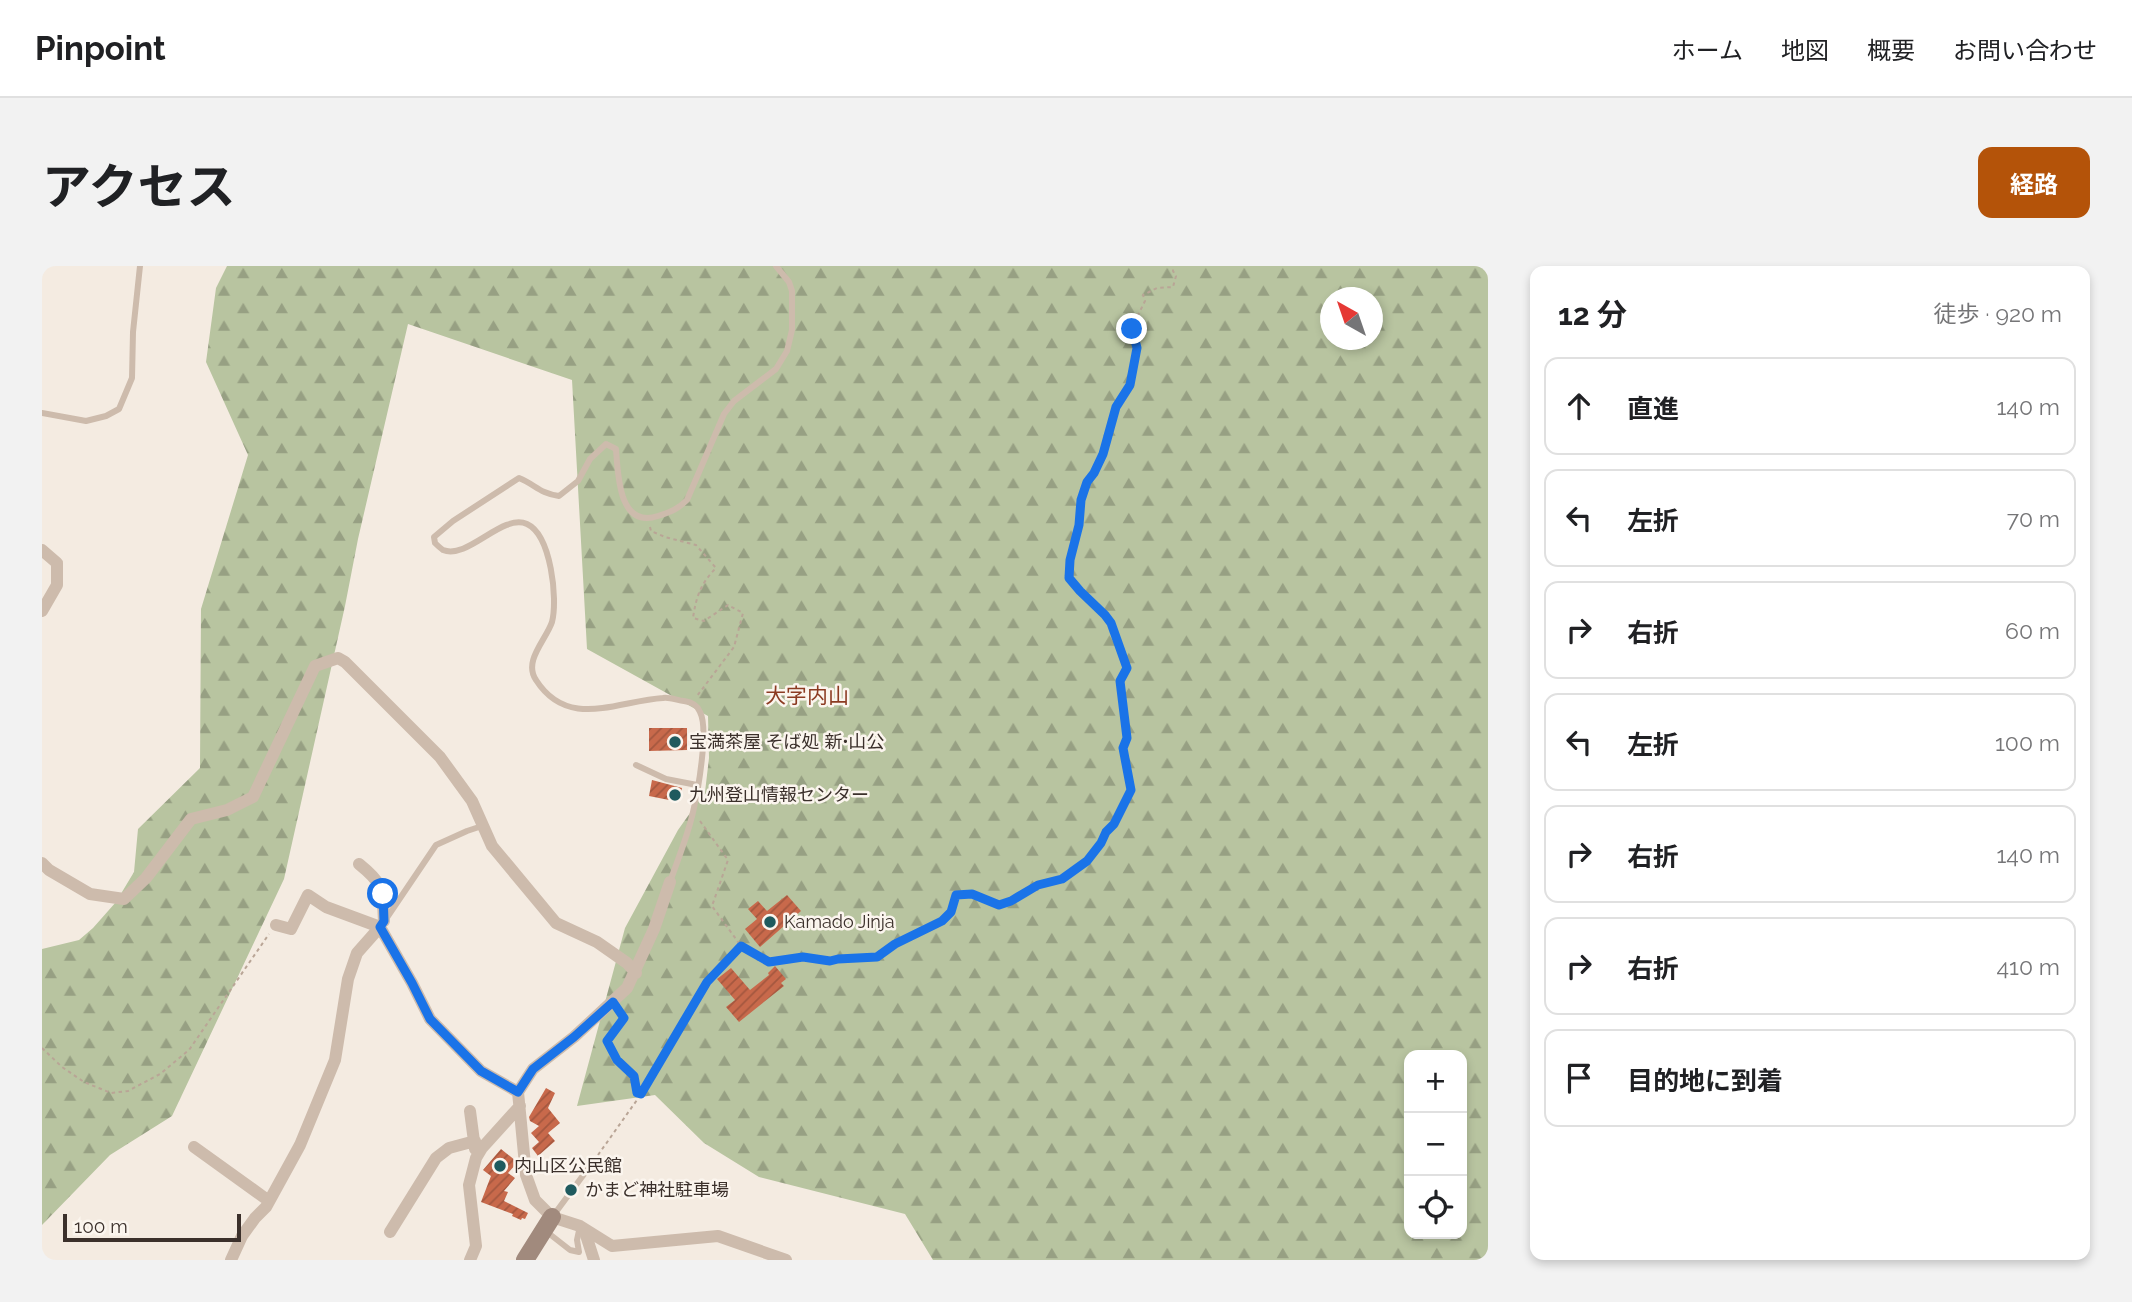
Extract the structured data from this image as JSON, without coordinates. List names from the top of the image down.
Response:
{
  "districts": ["大字内山"],
  "places": [
    "宝満茶屋 そば処 新•山公",
    "九州登山情報センター",
    "Kamado Jinja",
    "内山区公民館",
    "かまど神社駐車場"
  ],
  "scale_bar": "100 m",
  "north": "top left",
  "page": {
    "header": "Pinpoint",
    "nav": [
      "ホーム",
      "地図",
      "概要",
      "お問い合わせ"
    ],
    "title": "アクセス",
    "buttons": "経路",
    "heading": ["12 分", "徒歩 · 920 m"],
    "list": [
      ["直進", "140 m"],
      ["左折", "70 m"],
      ["右折", "60 m"],
      ["左折", "100 m"],
      ["右折", "140 m"],
      ["右折", "410 m"],
      "目的地に到着"
    ],
    "map_buttons": ["+", "−"],
    "scale": "100 m"
  }
}
